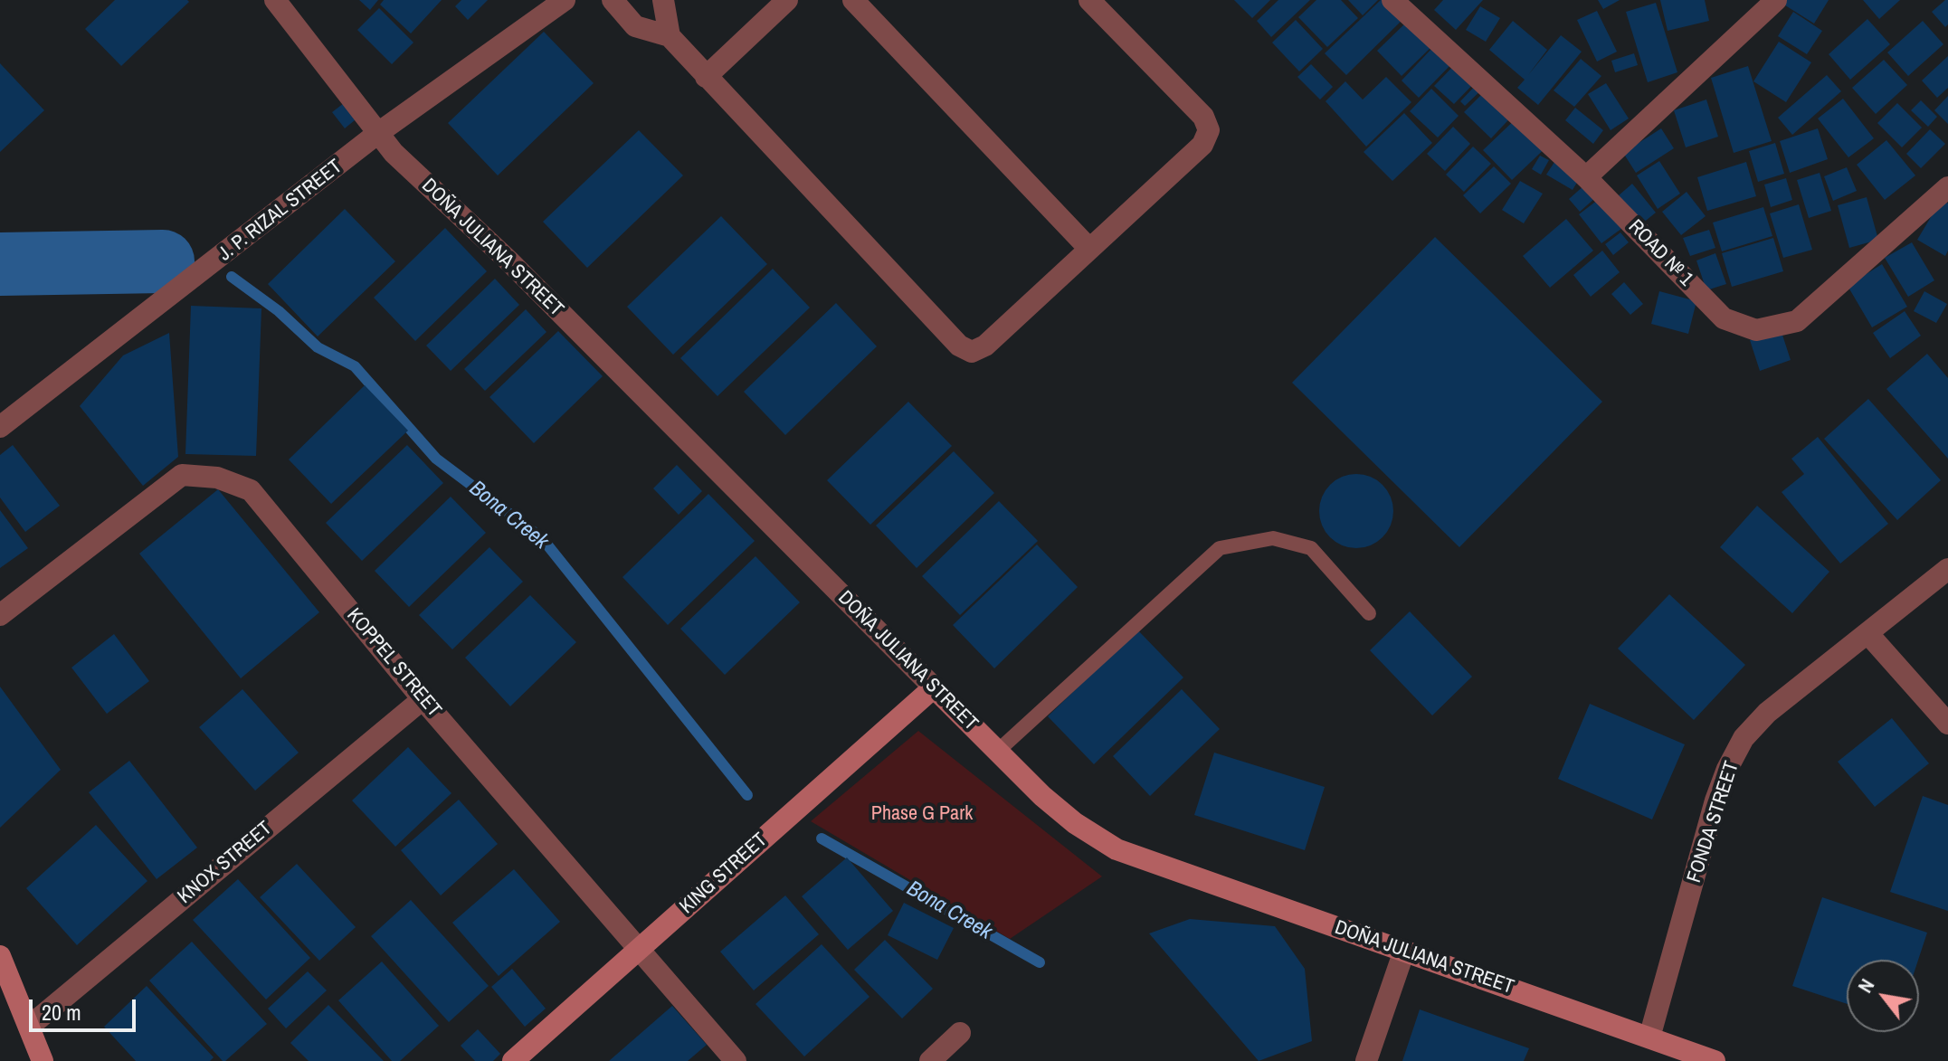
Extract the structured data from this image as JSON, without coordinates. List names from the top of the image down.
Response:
{
  "streets": {
    "street": [
      "J. P. RIZAL STREET",
      "DOÑA JULIANA STREET",
      "ROAD № 1",
      "KOPPEL STREET",
      "FONDA STREET",
      "KNOX STREET",
      "KING STREET"
    ]
  },
  "crossings": [
    ["J. P. RIZAL STREET", "DOÑA JULIANA STREET"],
    ["DOÑA JULIANA STREET", "FONDA STREET"],
    ["DOÑA JULIANA STREET", "KING STREET"],
    ["KOPPEL STREET", "KNOX STREET"],
    ["KOPPEL STREET", "KING STREET"]
  ],
  "water": ["Bona Creek"],
  "parks": ["Phase G Park"],
  "scale_bar": "20 m",
  "north": "top left"
}
